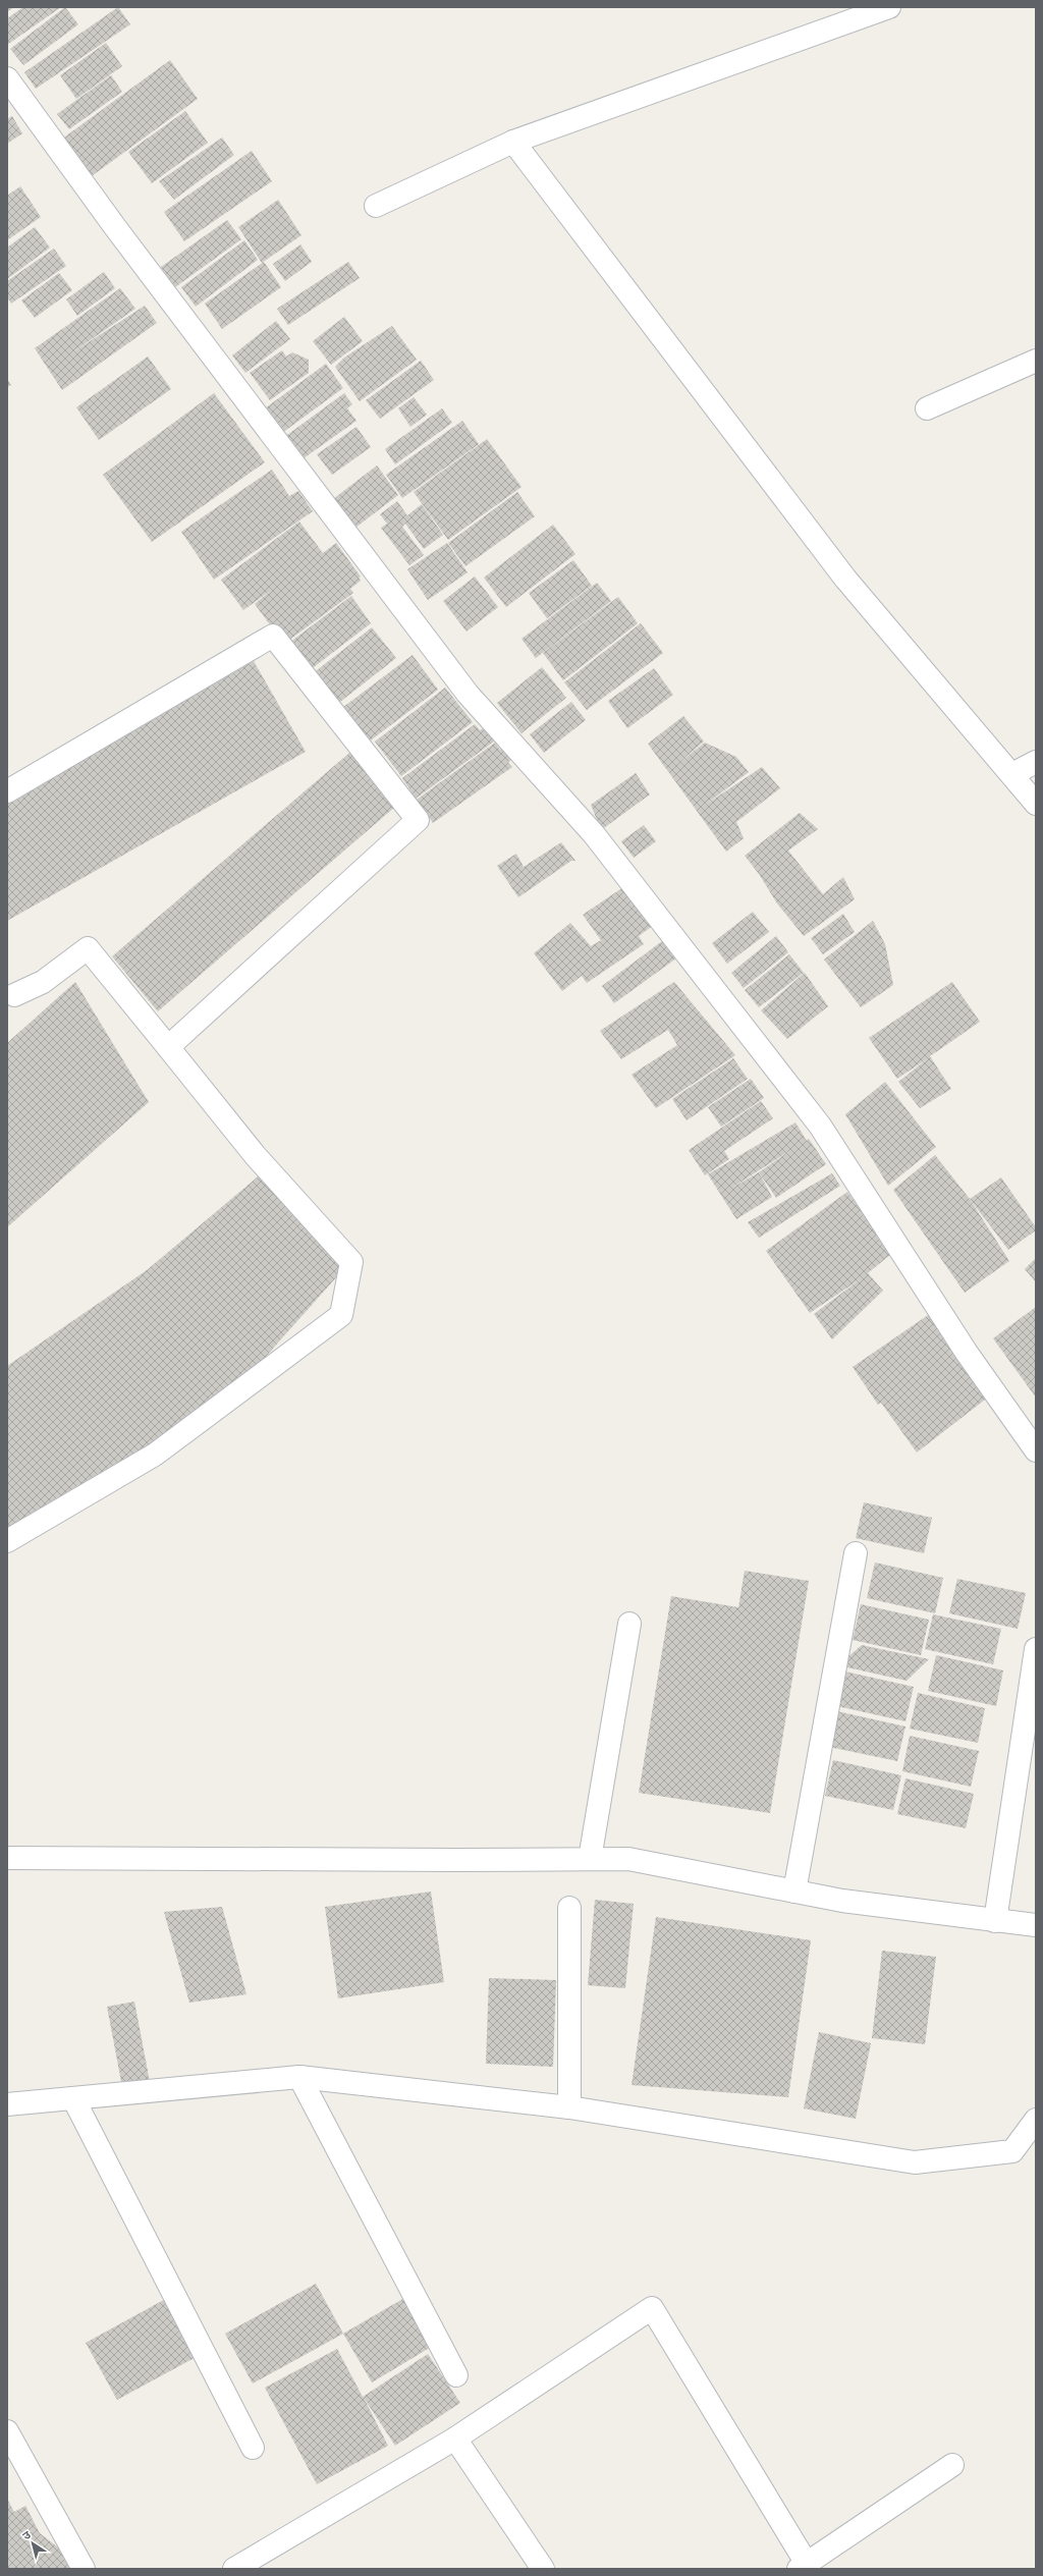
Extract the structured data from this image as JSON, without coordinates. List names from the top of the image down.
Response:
{
  "north": "top left"
}
